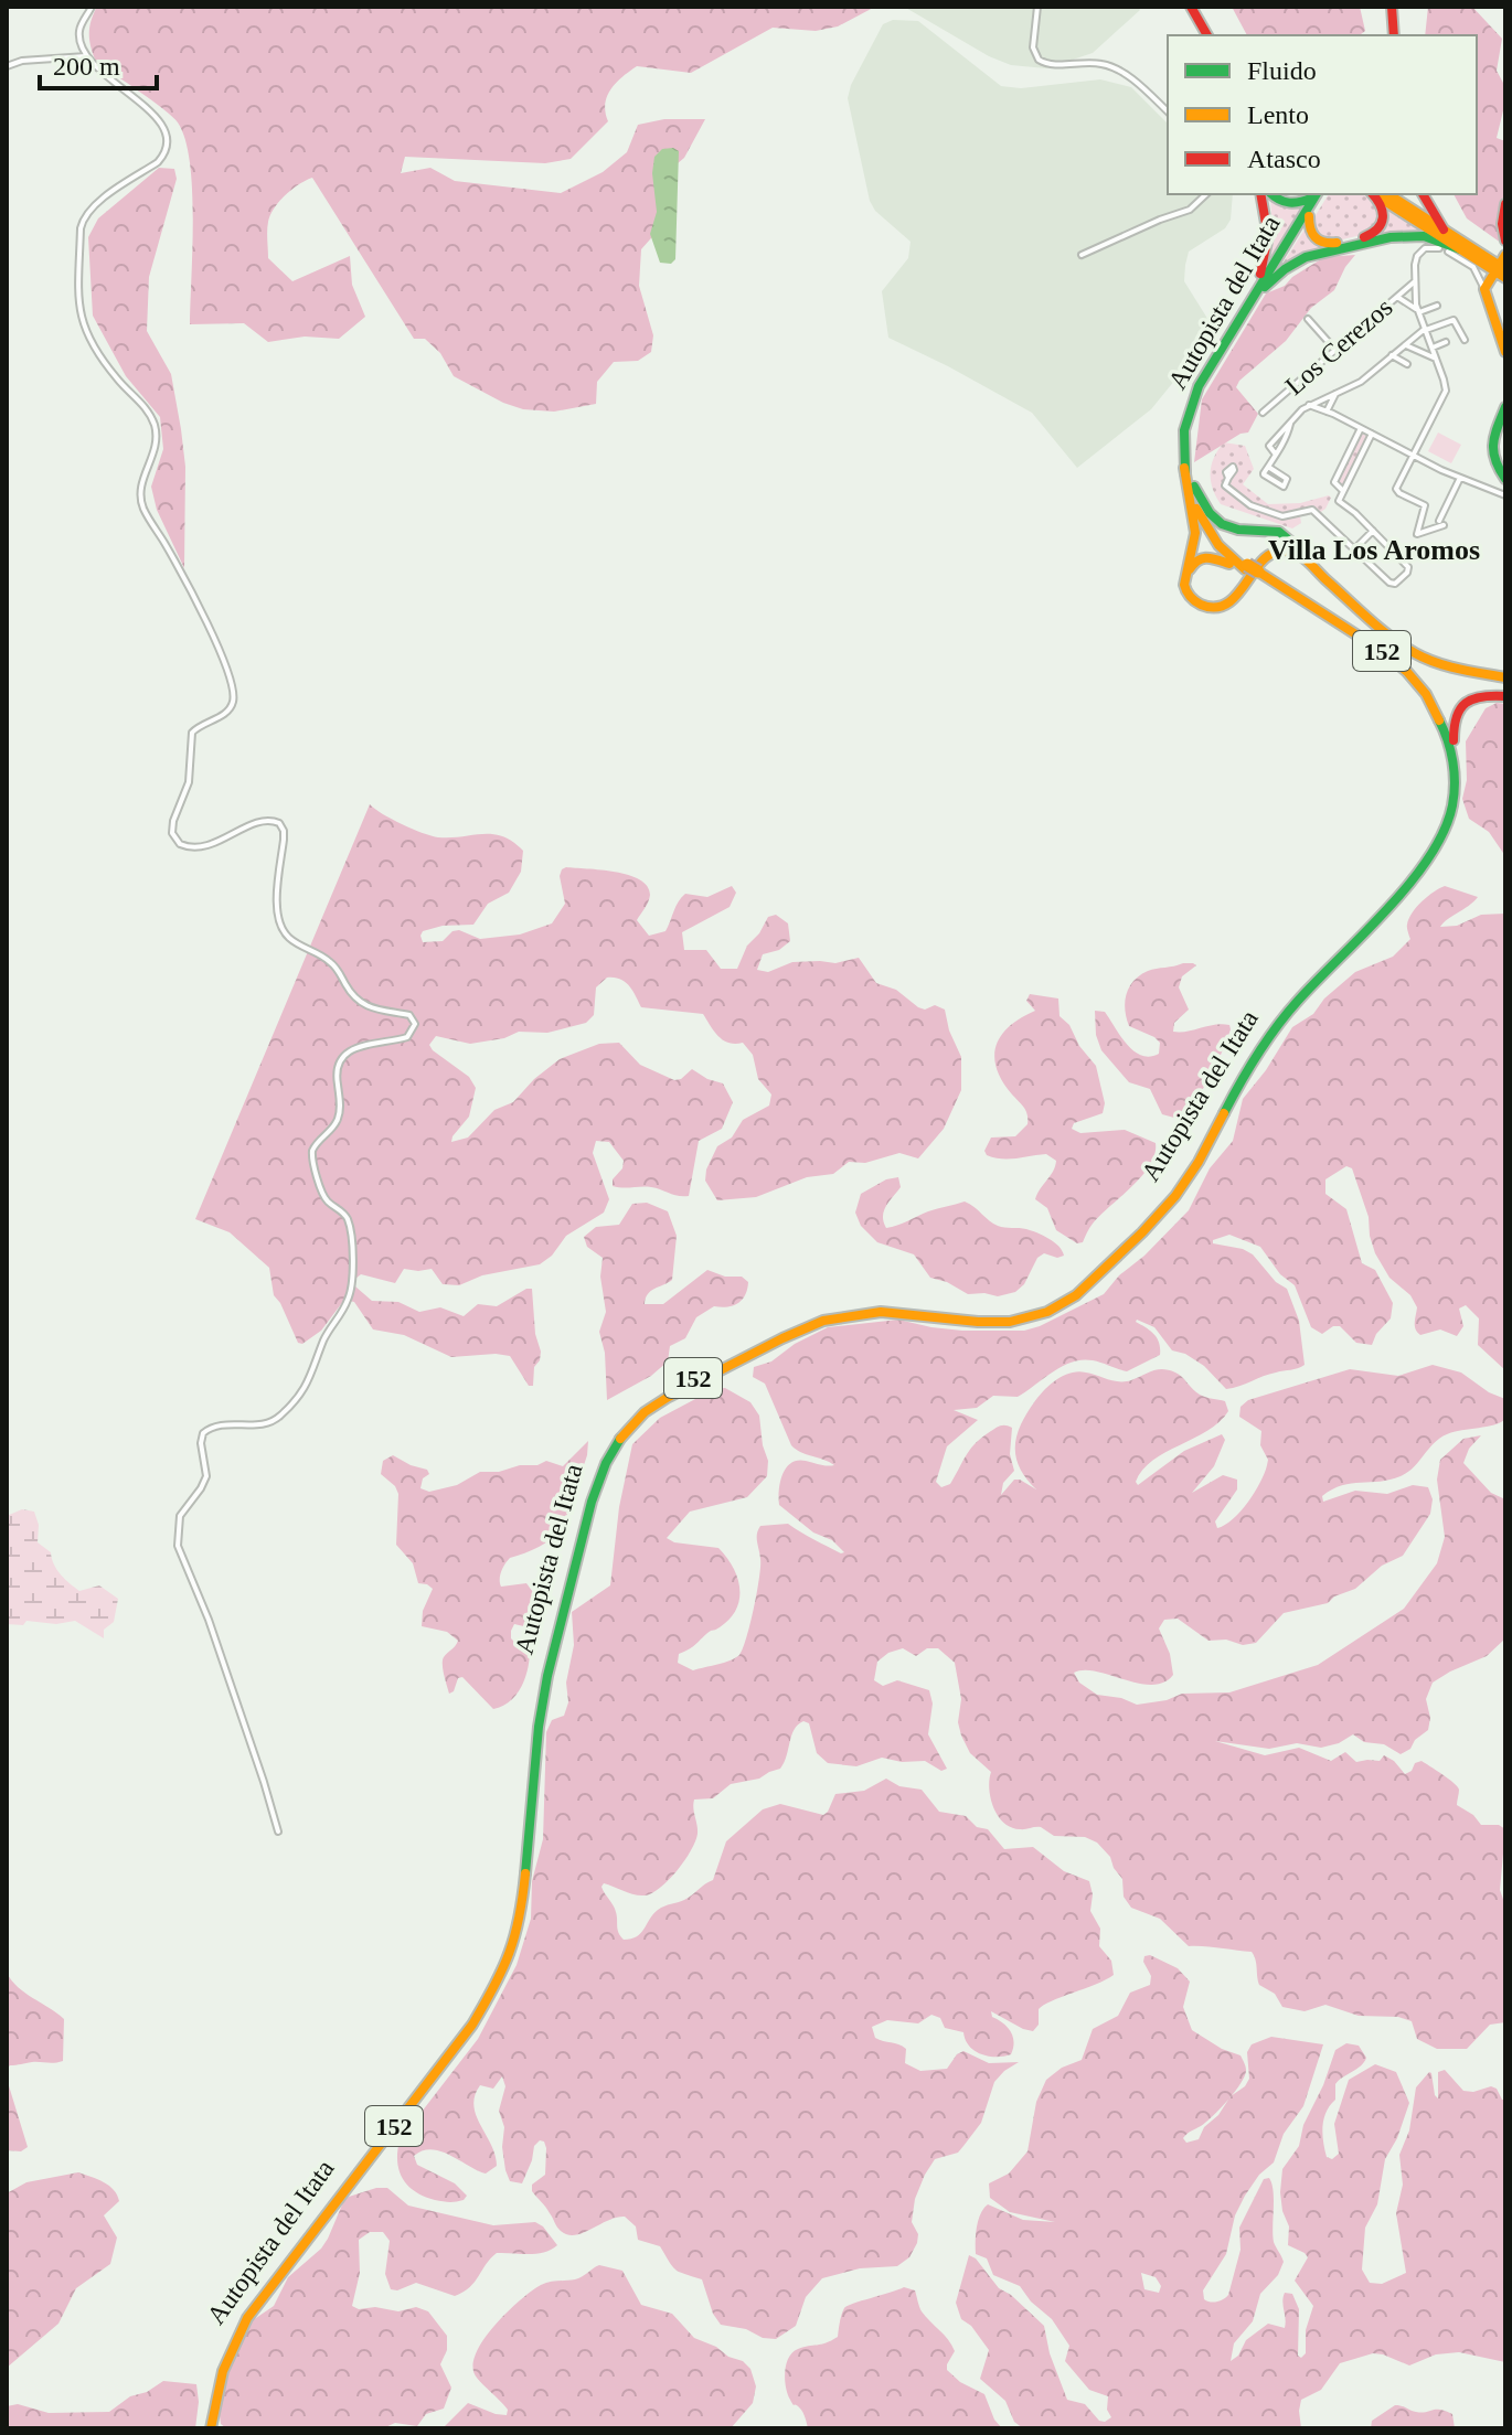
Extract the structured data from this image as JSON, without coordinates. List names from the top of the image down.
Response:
{
  "streets": {
    "main road": ["Autopista del Itata", "152"],
    "street": ["Los Cerezos"]
  },
  "districts": ["Villa Los Aromos"],
  "legend": ["Fluido", "Lento", "Atasco"],
  "scale_bar": "200 m"
}
